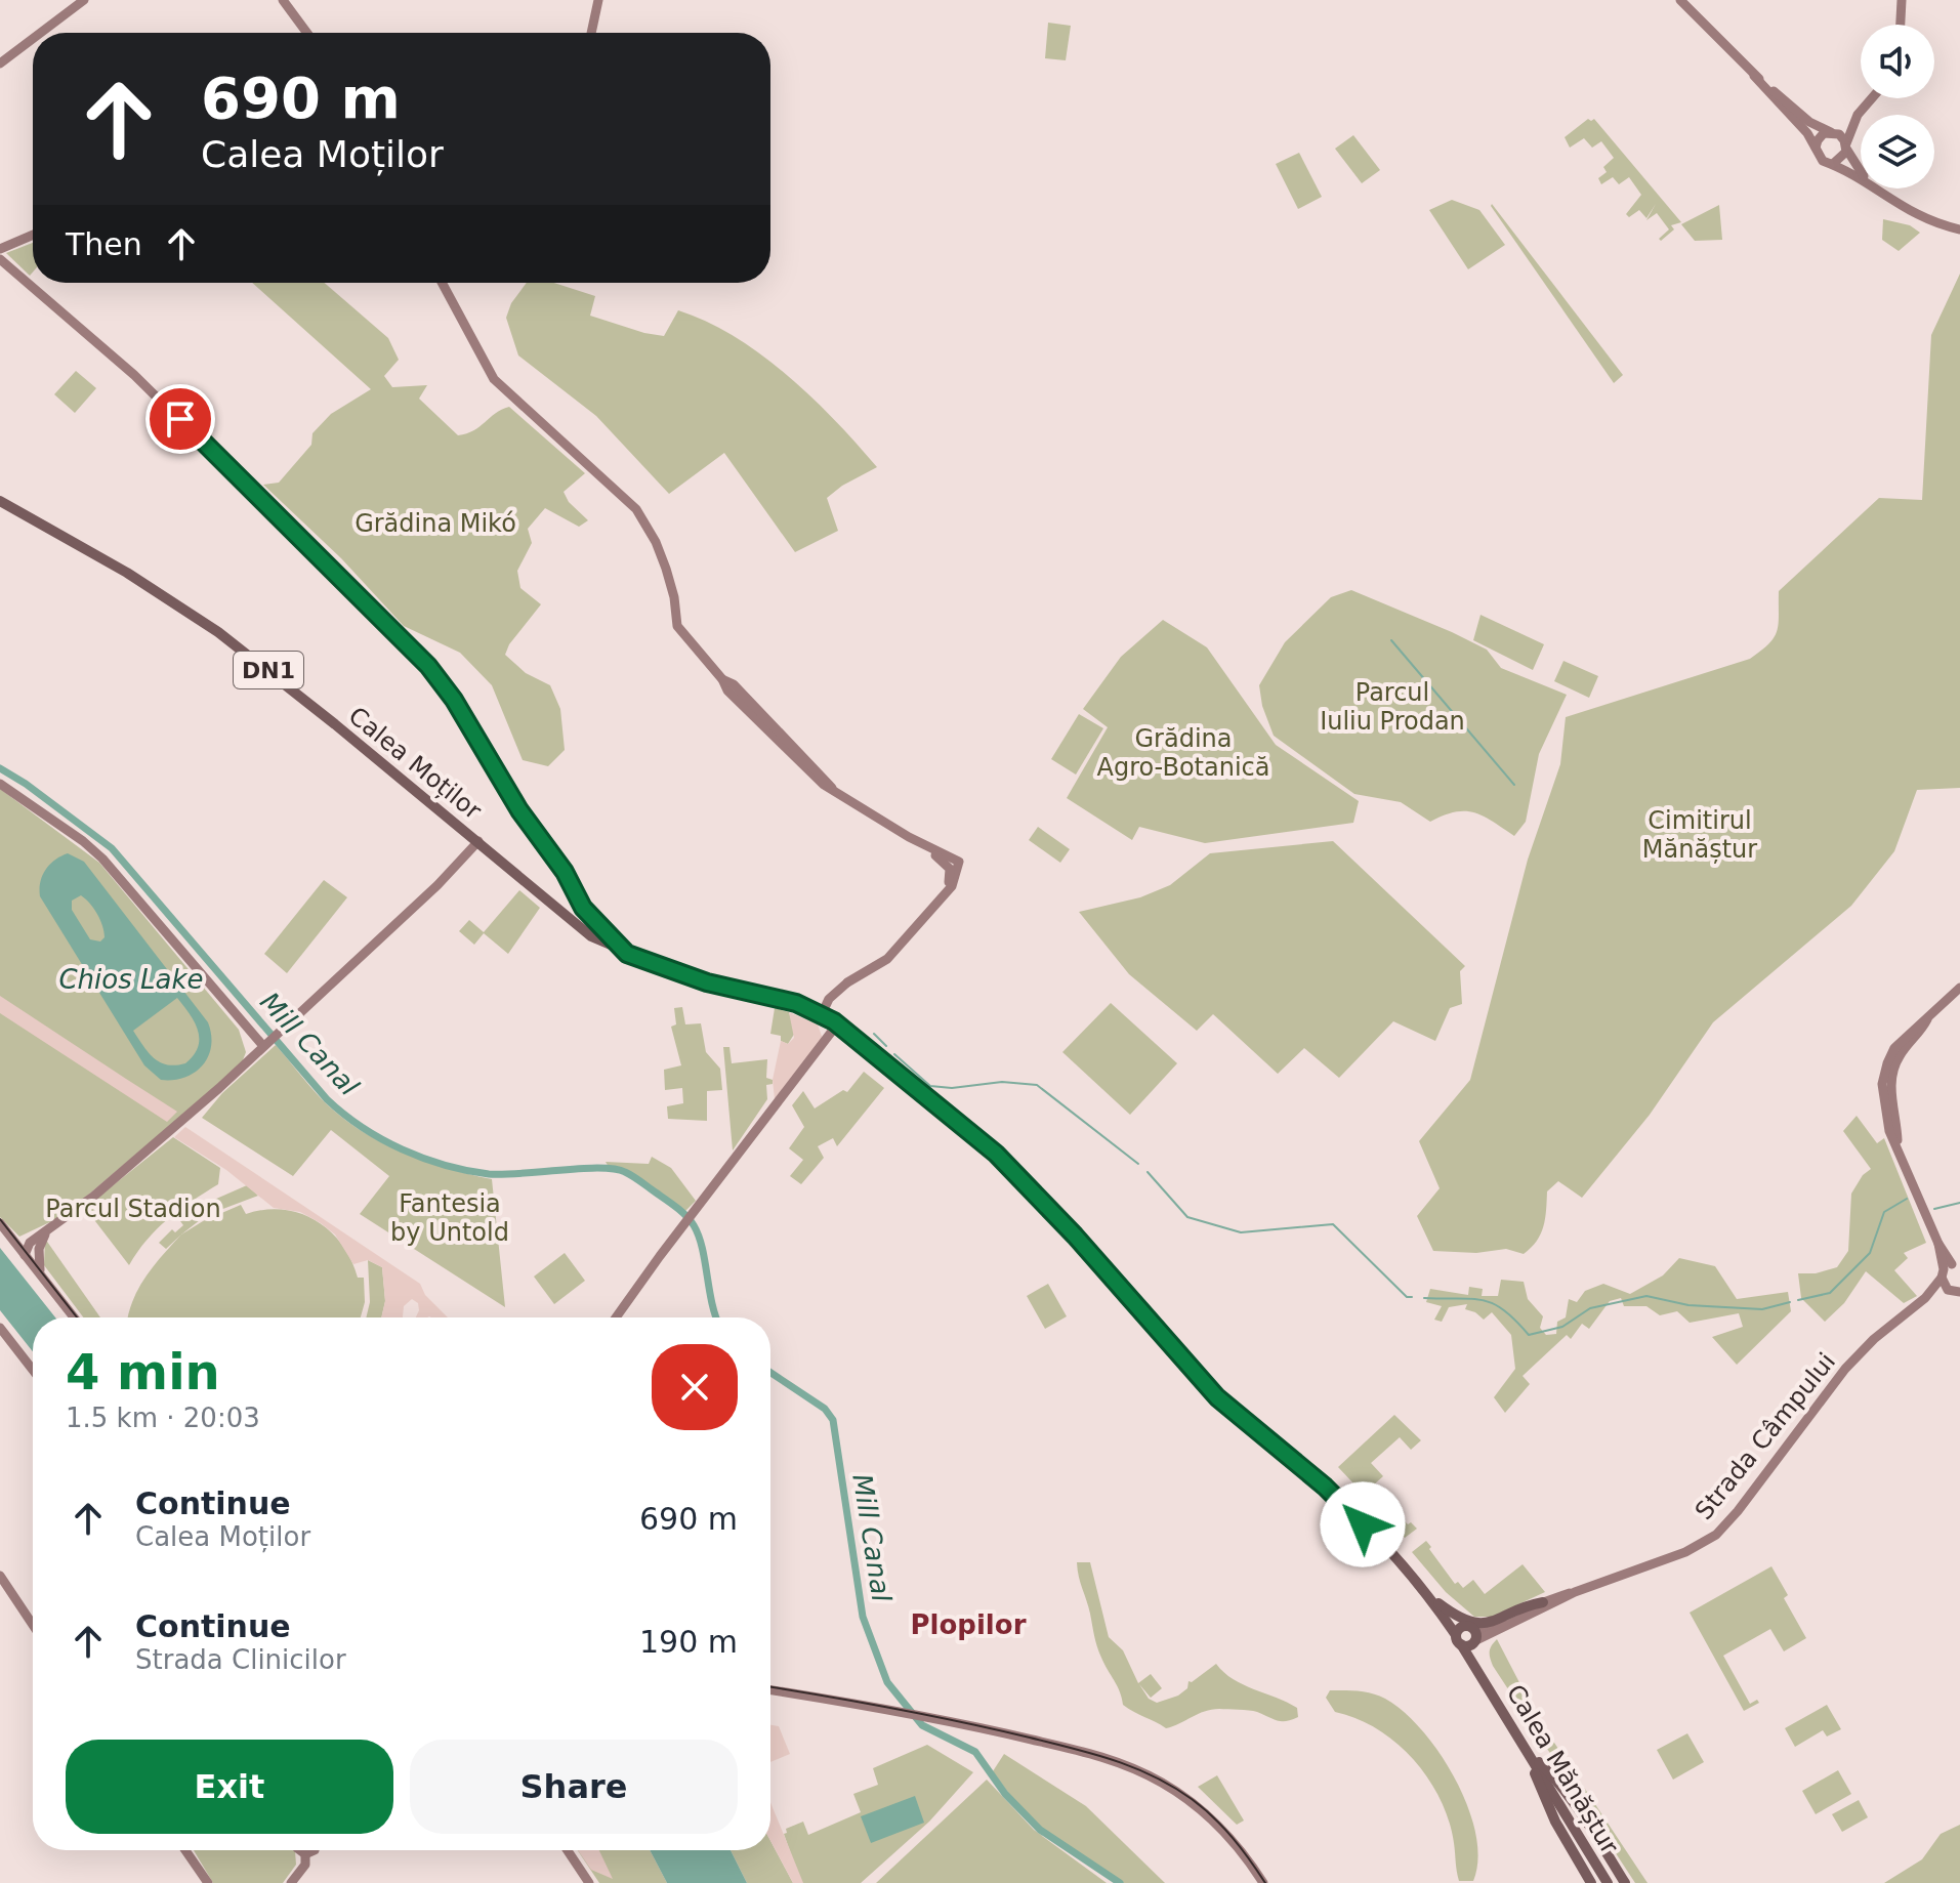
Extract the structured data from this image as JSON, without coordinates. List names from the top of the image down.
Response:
{
  "streets": {
    "main road": [
      "DN1",
      "Calea Moților",
      "Strada Câmpului",
      "Calea Mănăștur"
    ]
  },
  "crossings": [
    ["Calea Moților", "Calea Mănăștur"],
    ["Strada Câmpului", "Calea Mănăștur"]
  ],
  "districts": ["Plopilor"],
  "water": ["Chios Lake", "Mill Canal"],
  "parks": [
    "Grădina Mikó",
    "Parcul Iuliu Prodan",
    "Grădina Agro-Botanică",
    "Cimitirul Mănăștur",
    "Fantesia by Untold",
    "Parcul Stadion"
  ],
  "page": {
    "turn": ["690 m", "Calea Moților"],
    "then": "Then",
    "heading": ["4 min", "1.5 km · 20:03"],
    "list": [
      {
        "name": "Continue",
        "note": "Calea Moților",
        "value": "690 m"
      },
      {
        "name": "Continue",
        "note": "Strada Clinicilor",
        "value": "190 m"
      }
    ],
    "buttons": ["Exit", "Share"]
  }
}
